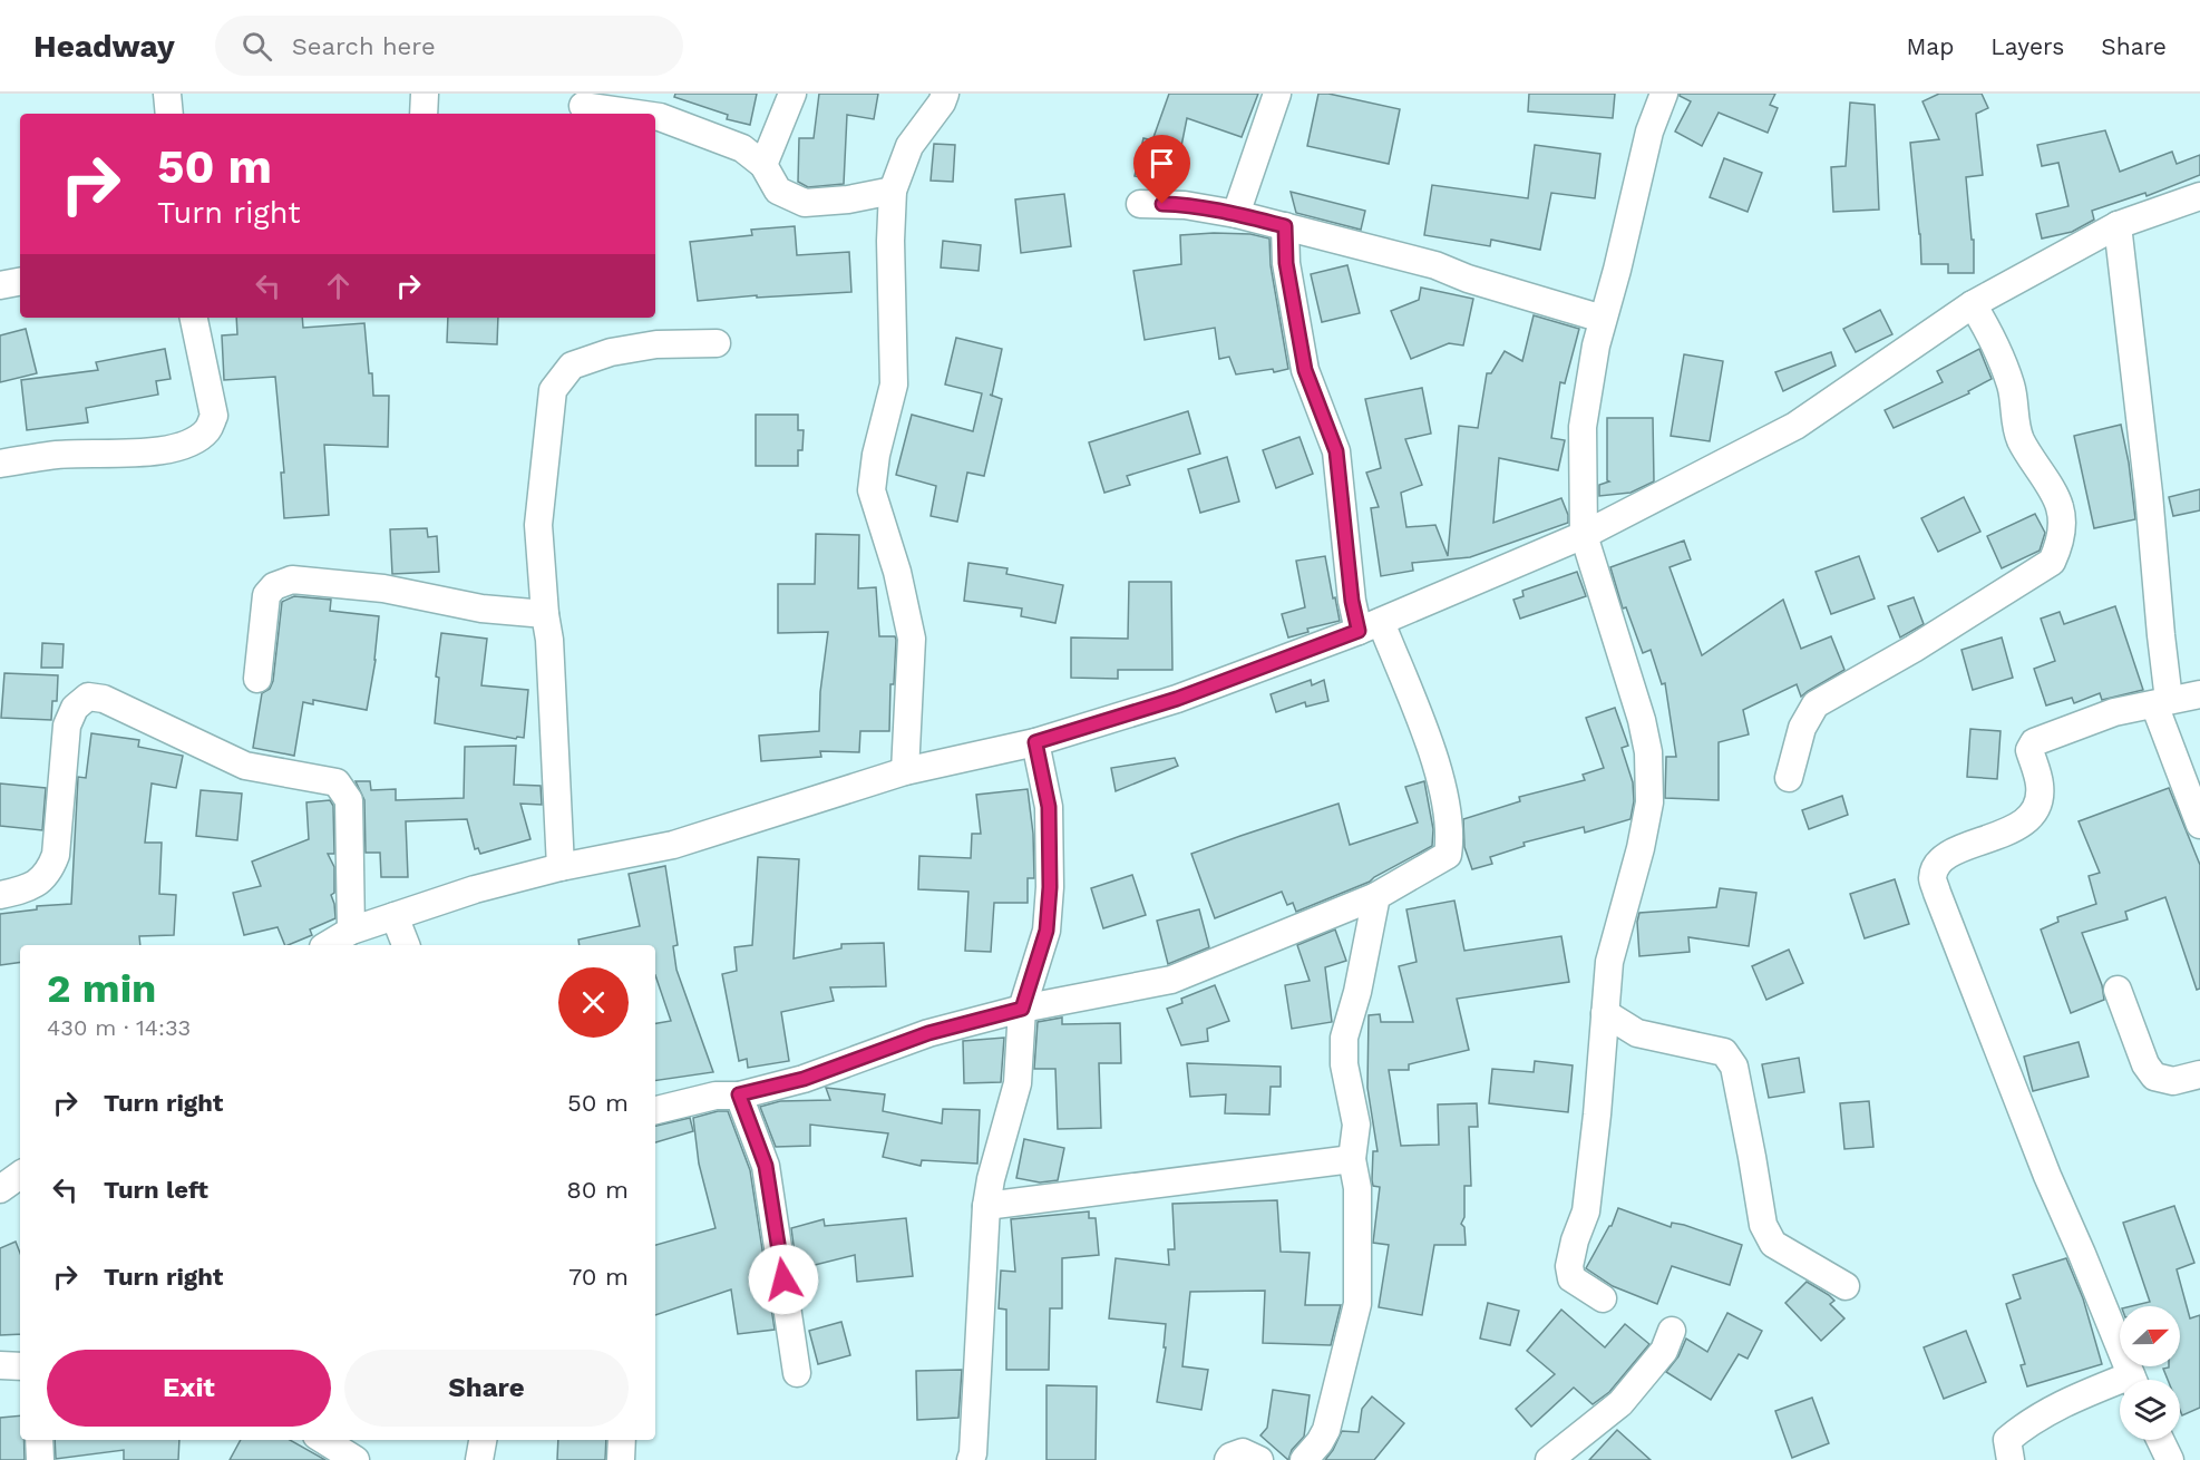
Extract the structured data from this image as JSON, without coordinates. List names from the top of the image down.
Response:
{
  "north": "right",
  "page": {
    "header": "Headway",
    "search": "Search here",
    "nav": ["Map", "Layers", "Share"],
    "turn": ["50 m", "Turn right"],
    "heading": ["2 min", "430 m · 14:33"],
    "list": [
      {
        "name": "Turn right",
        "value": "50 m"
      },
      {
        "name": "Turn left",
        "value": "80 m"
      },
      {
        "name": "Turn right",
        "value": "70 m"
      }
    ],
    "buttons": ["Exit", "Share"]
  }
}
